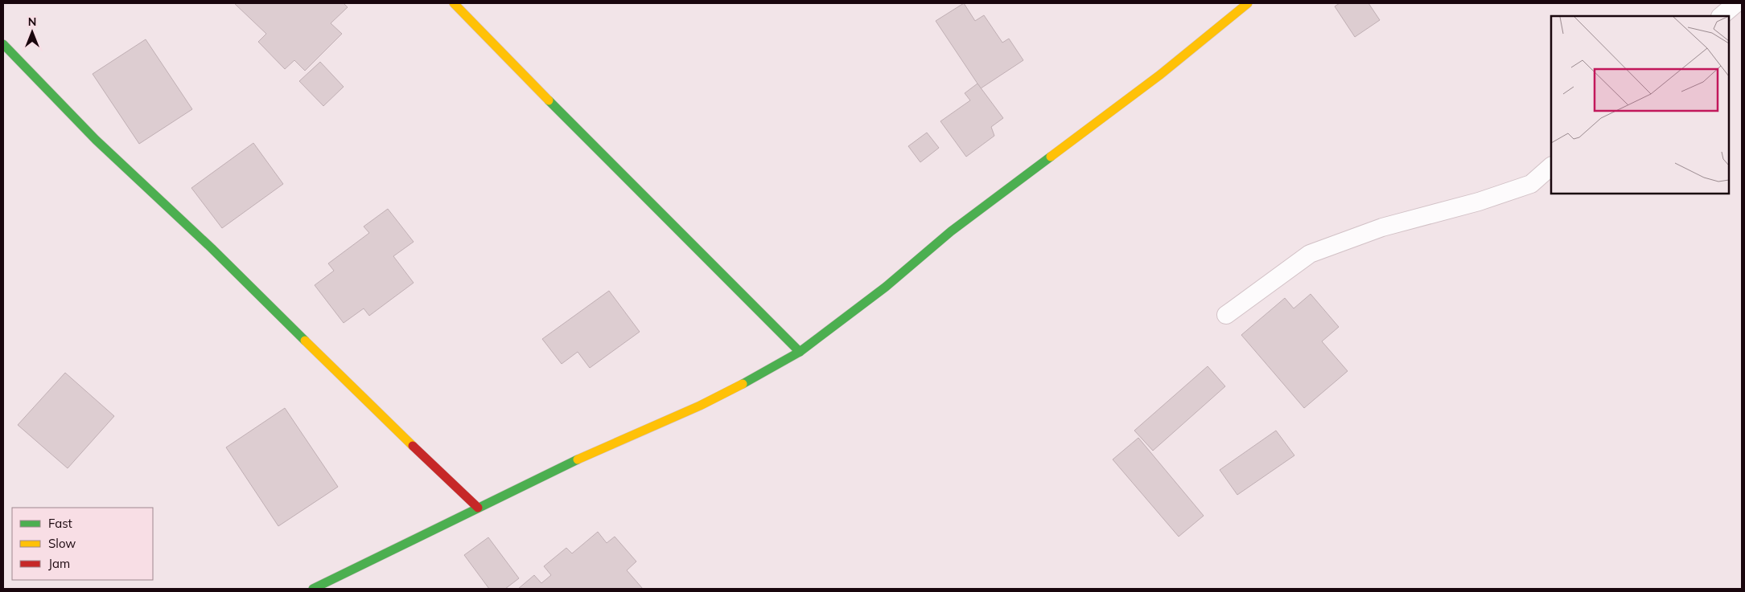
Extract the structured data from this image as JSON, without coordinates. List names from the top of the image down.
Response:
{
  "legend": ["Fast", "Slow", "Jam"],
  "north": "top"
}
